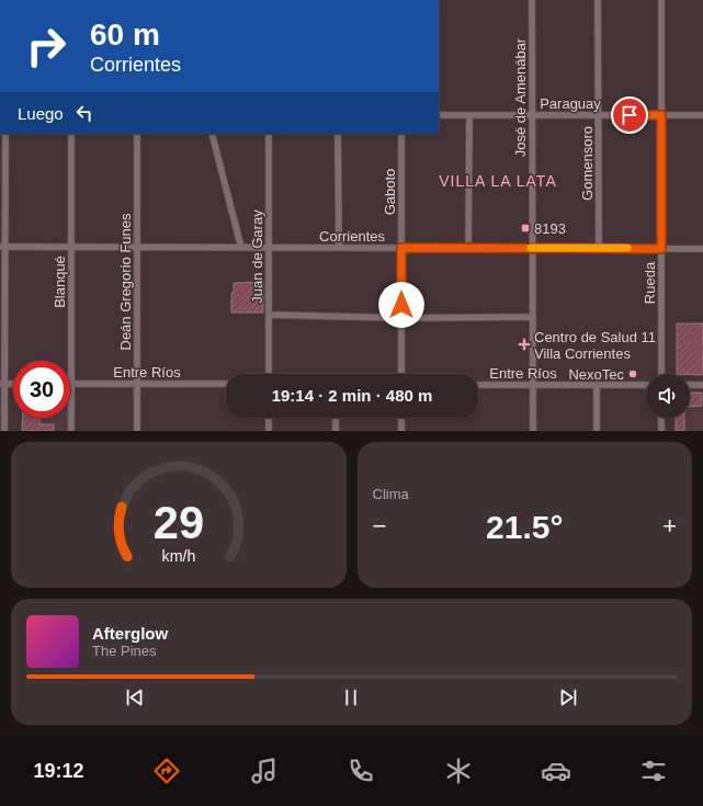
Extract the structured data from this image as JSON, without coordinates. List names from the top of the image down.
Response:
{
  "streets": {
    "street": [
      "José de Amenábar",
      "Paraguay",
      "Gomensoro",
      "Gaboto",
      "Corrientes",
      "Juan de Garay",
      "Blanqué",
      "Deán Gregorio Funes",
      "Rueda",
      "Entre Ríos"
    ]
  },
  "crossings": [
    ["José de Amenábar", "Paraguay"],
    ["José de Amenábar", "Corrientes"],
    ["José de Amenábar", "Entre Ríos"],
    ["Paraguay", "Gomensoro"],
    ["Paraguay", "Rueda"],
    ["Gomensoro", "Corrientes"],
    ["Gaboto", "Corrientes"],
    ["Corrientes", "Juan de Garay"],
    ["Corrientes", "Blanqué"],
    ["Corrientes", "Deán Gregorio Funes"],
    ["Corrientes", "Rueda"],
    ["Blanqué", "Entre Ríos"],
    ["Deán Gregorio Funes", "Entre Ríos"]
  ],
  "districts": ["VILLA LA LATA"],
  "places": {
    "transit": ["8193"],
    "health": ["Centro de Salud 11 Villa Corrientes"],
    "other": ["NexoTec"]
  },
  "page": {
    "turn": ["60 m", "Corrientes"],
    "then": "Luego",
    "limit": "30",
    "trip": "19:14 · 2 min · 480 m",
    "tile": "Clima",
    "heat": ["−", "21.5°", "+"],
    "song": ["Afterglow", "The Pines"],
    "tabs": "19:12",
    "gauge": ["29", "km/h"]
  }
}
